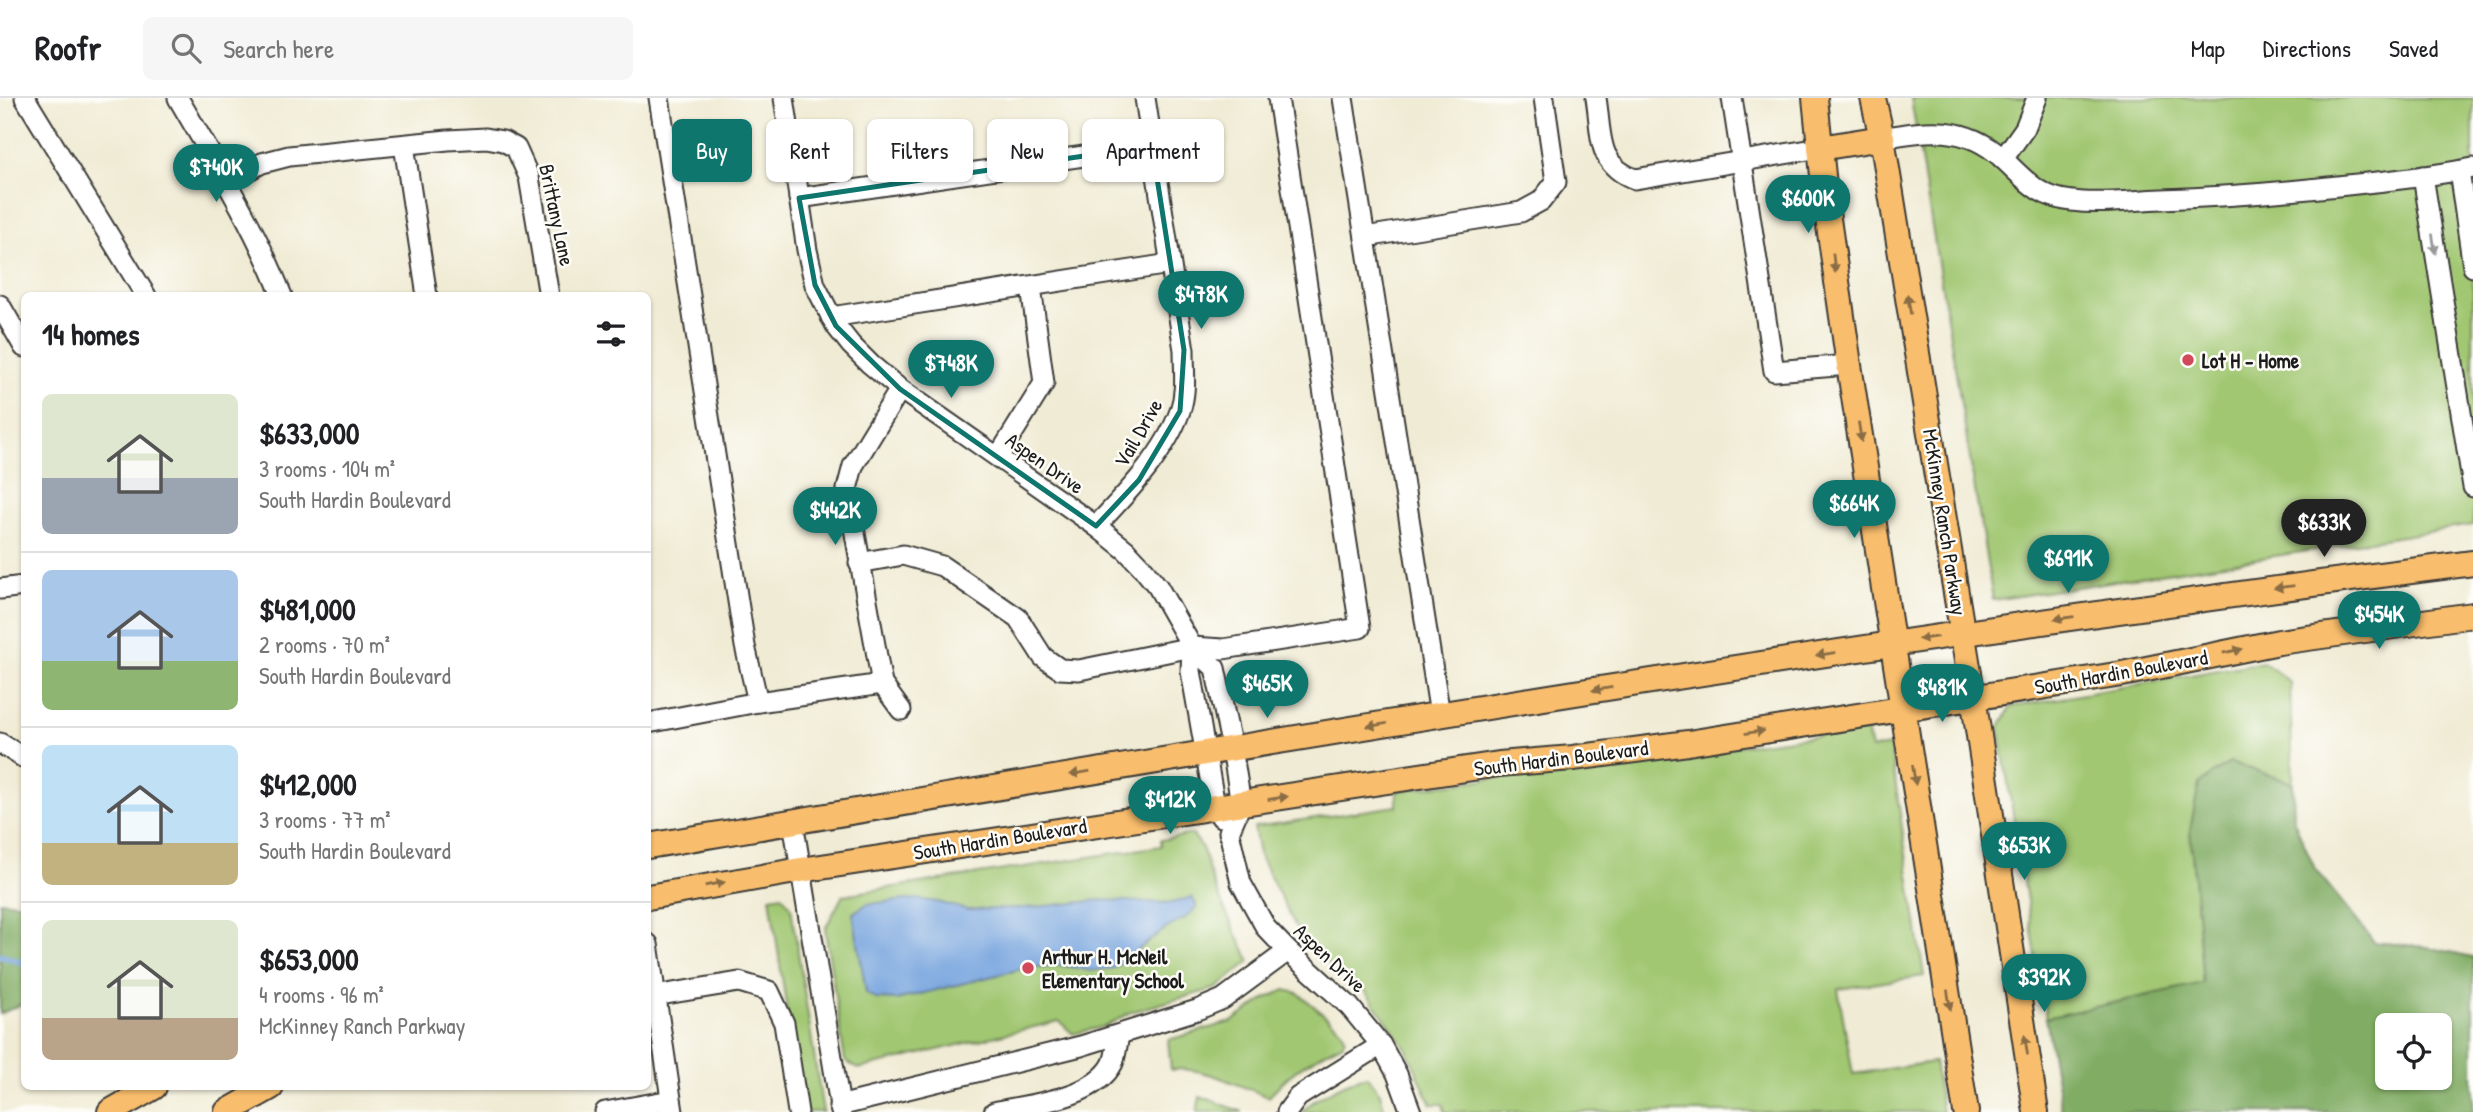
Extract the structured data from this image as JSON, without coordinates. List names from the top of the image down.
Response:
{
  "streets": {
    "main road": ["McKinney Ranch Parkway", "South Hardin Boulevard"],
    "street": ["Brittany Lane", "Vail Drive", "Aspen Drive"]
  },
  "crossings": [
    ["Vail Drive", "Aspen Drive"],
    ["Aspen Drive", "South Hardin Boulevard"],
    ["McKinney Ranch Parkway", "South Hardin Boulevard"]
  ],
  "places": ["Lot H - Home", "Arthur H. McNeil Elementary School"],
  "page": {
    "header": "Roofr",
    "search": "Search here",
    "nav": ["Map", "Directions", "Saved"],
    "chip": [
      "Buy",
      "Rent",
      "Filters",
      "New",
      "Apartment"
    ],
    "price": [
      "$740K",
      "$600K",
      "$478K",
      "$748K",
      "$664K",
      "$442K",
      "$633K",
      "$691K",
      "$454K",
      "$465K",
      "$481K",
      "$412K",
      "$653K",
      "$392K"
    ],
    "heading": "14 homes",
    "list": [
      {
        "name": "$633,000",
        "note": "3 rooms · 104 m² · South Hardin Boulevard"
      },
      {
        "name": "$481,000",
        "note": "2 rooms · 70 m² · South Hardin Boulevard"
      },
      {
        "name": "$412,000",
        "note": "3 rooms · 77 m² · South Hardin Boulevard"
      },
      {
        "name": "$653,000",
        "note": "4 rooms · 96 m² · McKinney Ranch Parkway"
      }
    ]
  }
}
